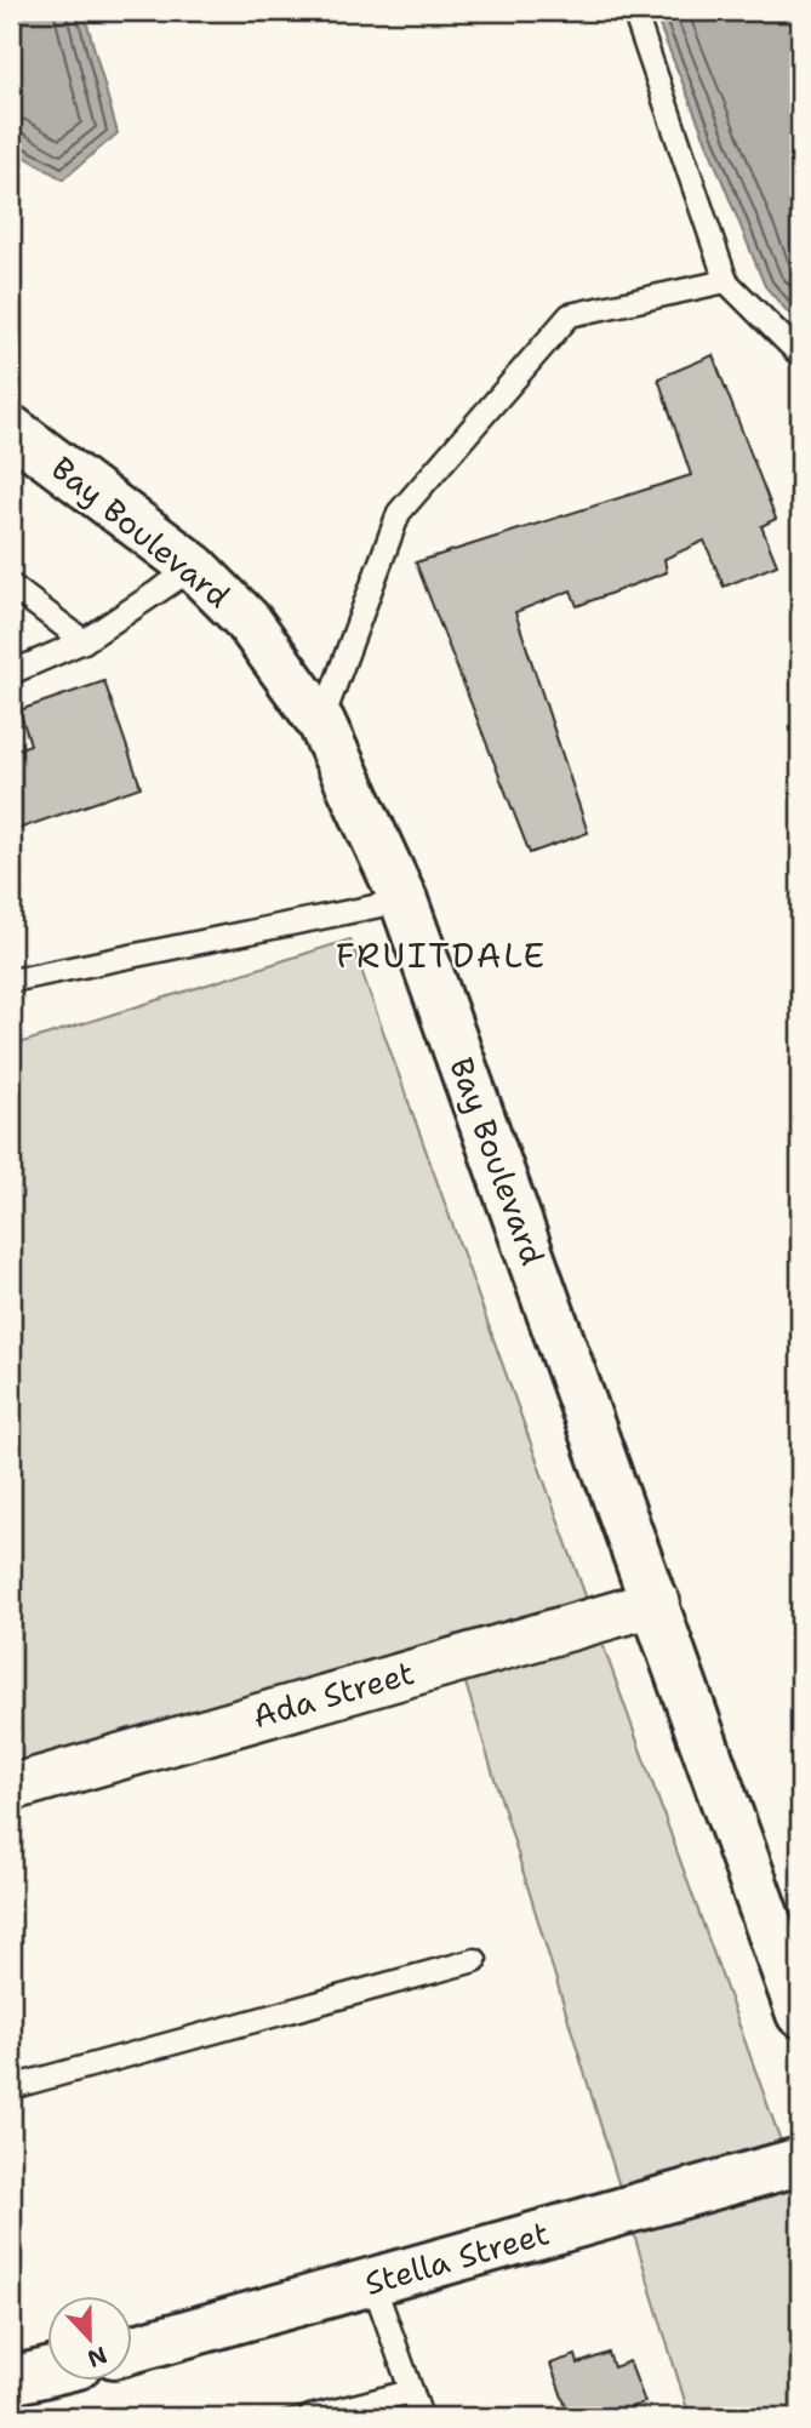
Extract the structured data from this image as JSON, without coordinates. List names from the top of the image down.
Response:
{
  "streets": {
    "street": ["Bay Boulevard", "Ada Street", "Stella Street"]
  },
  "crossings": [
    ["Bay Boulevard", "Ada Street"]
  ],
  "districts": ["FRUITDALE"],
  "north": "bottom"
}
